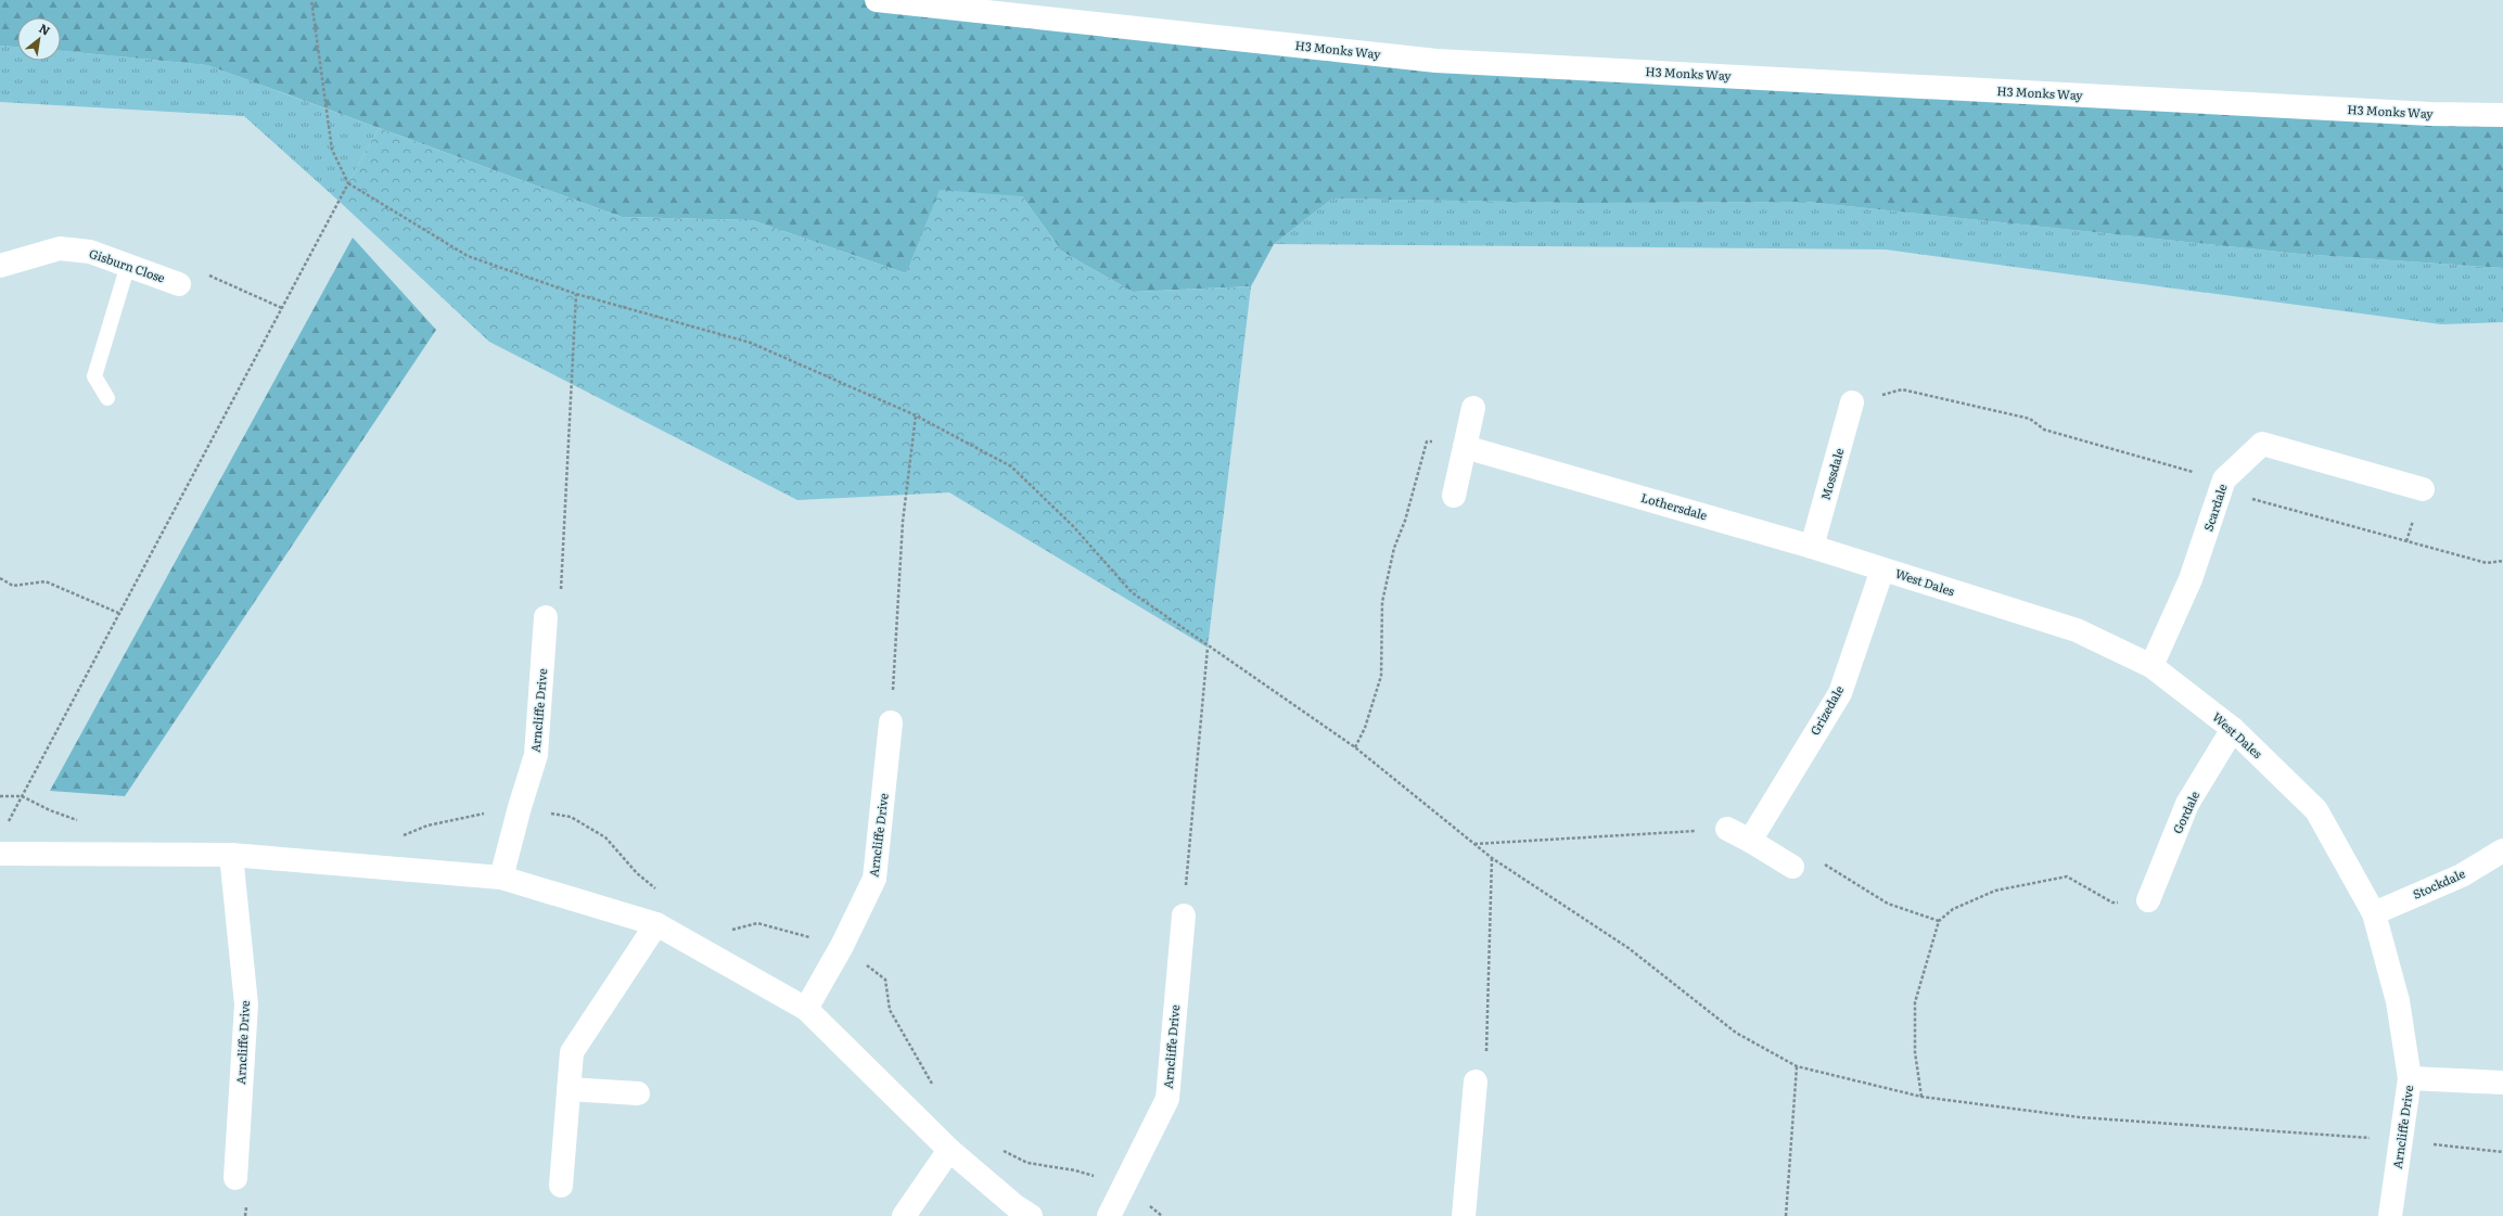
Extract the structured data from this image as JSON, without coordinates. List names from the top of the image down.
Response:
{
  "streets": {
    "street": [
      "H3 Monks Way",
      "Gisburn Close",
      "Mossdale",
      "Lothersdale",
      "Scardale",
      "West Dales",
      "Arncliffe Drive",
      "Grizedale",
      "Gordale",
      "Stockdale"
    ]
  },
  "crossings": [
    ["Mossdale", "Lothersdale"],
    ["Lothersdale", "West Dales"],
    ["Lothersdale", "Grizedale"],
    ["Scardale", "West Dales"],
    ["West Dales", "Arncliffe Drive"],
    ["West Dales", "Grizedale"],
    ["West Dales", "Gordale"],
    ["West Dales", "Stockdale"]
  ],
  "north": "top right"
}
